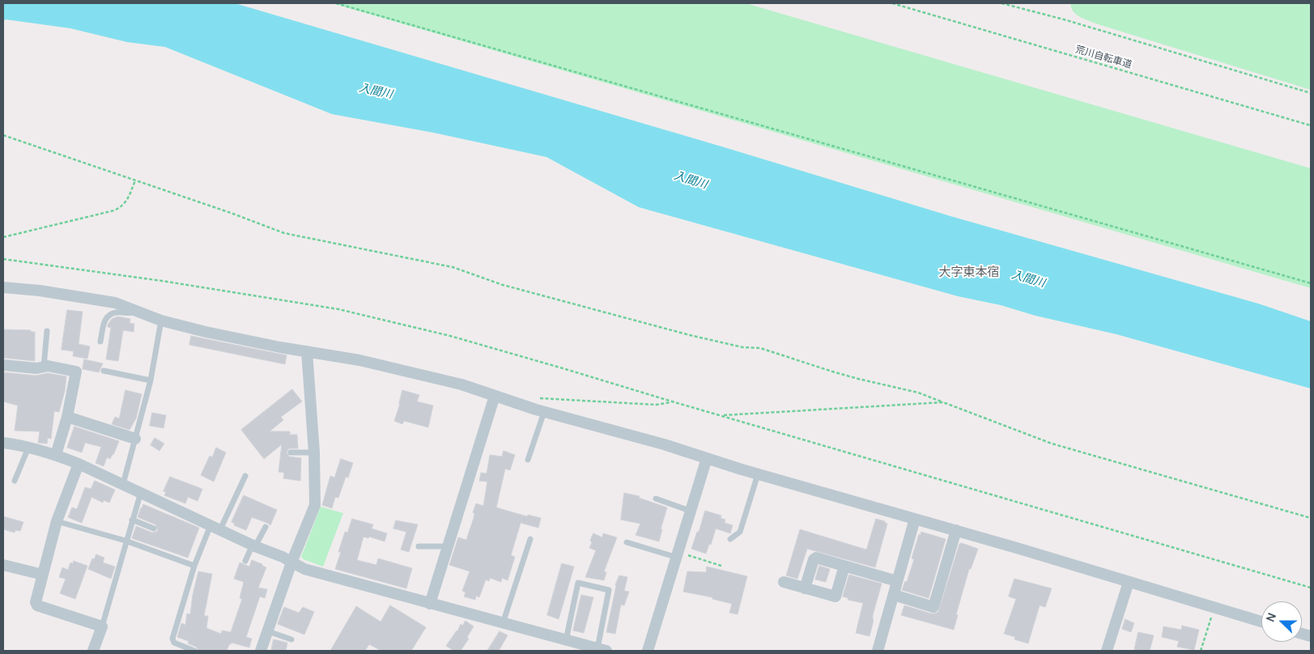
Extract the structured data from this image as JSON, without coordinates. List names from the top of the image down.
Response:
{
  "streets": {
    "path": ["荒川自転車道"]
  },
  "districts": ["大字東本宿"],
  "water": ["入間川"],
  "north": "left"
}
